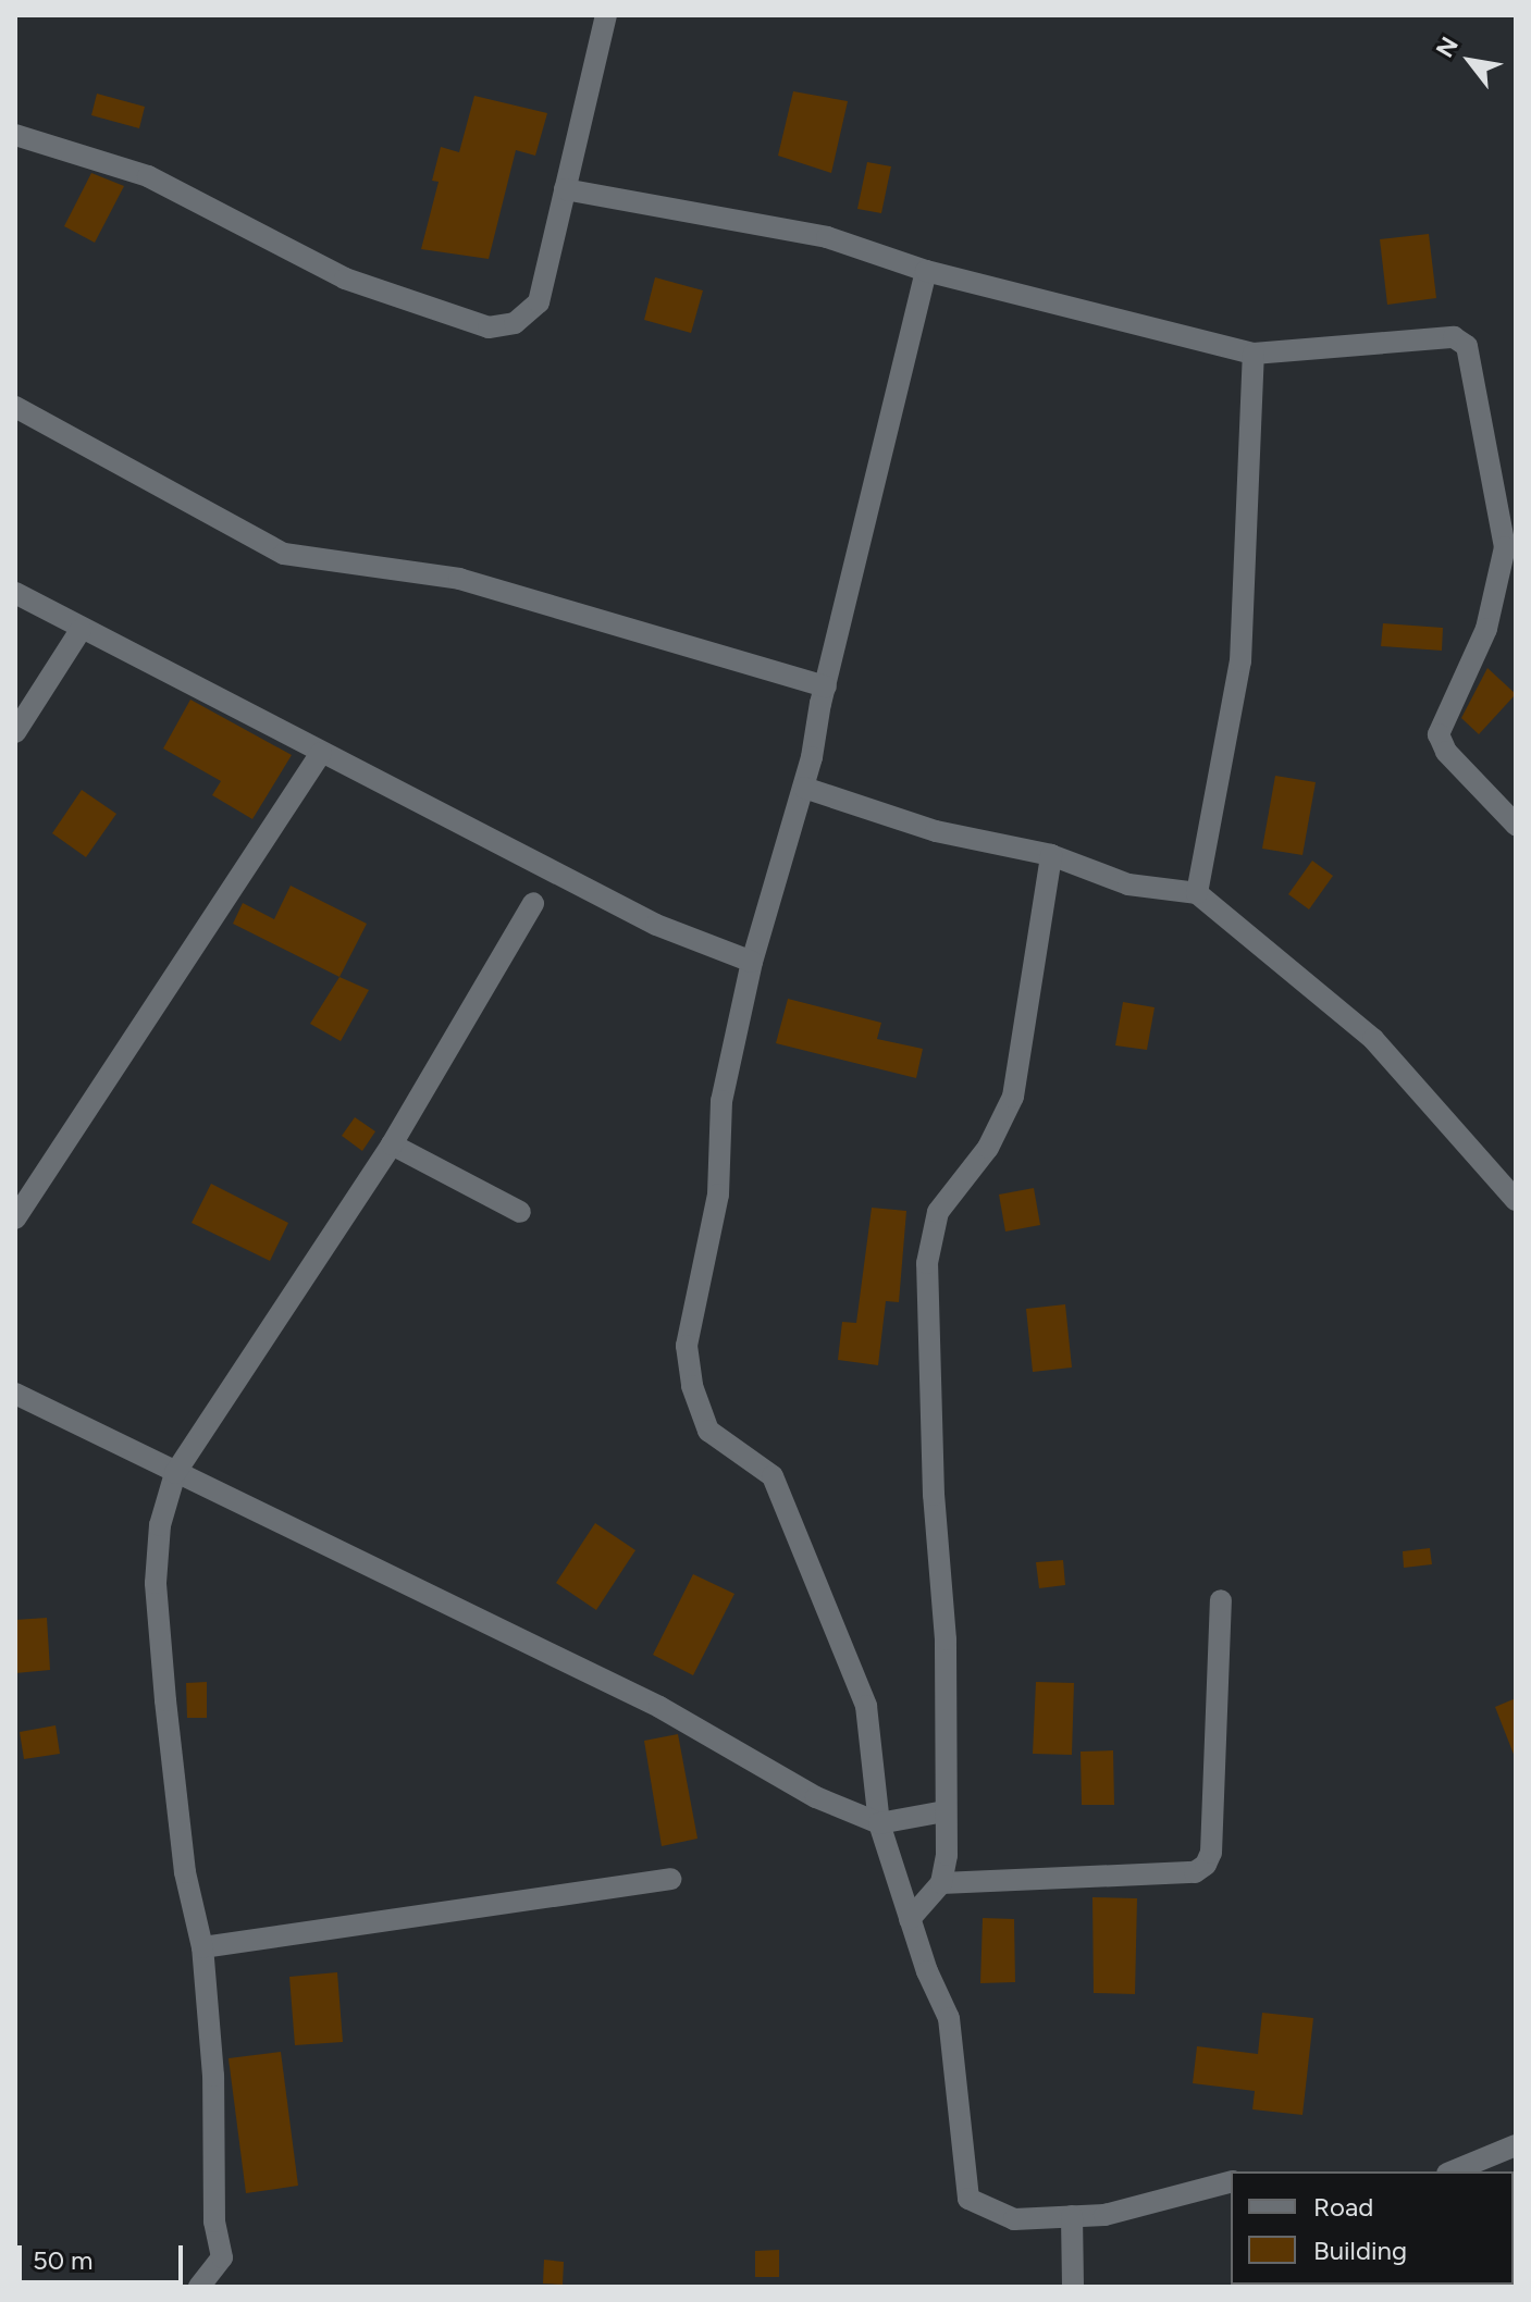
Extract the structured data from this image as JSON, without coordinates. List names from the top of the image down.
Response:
{
  "legend": ["Road", "Building"],
  "scale_bar": "50 m",
  "north": "top left"
}
